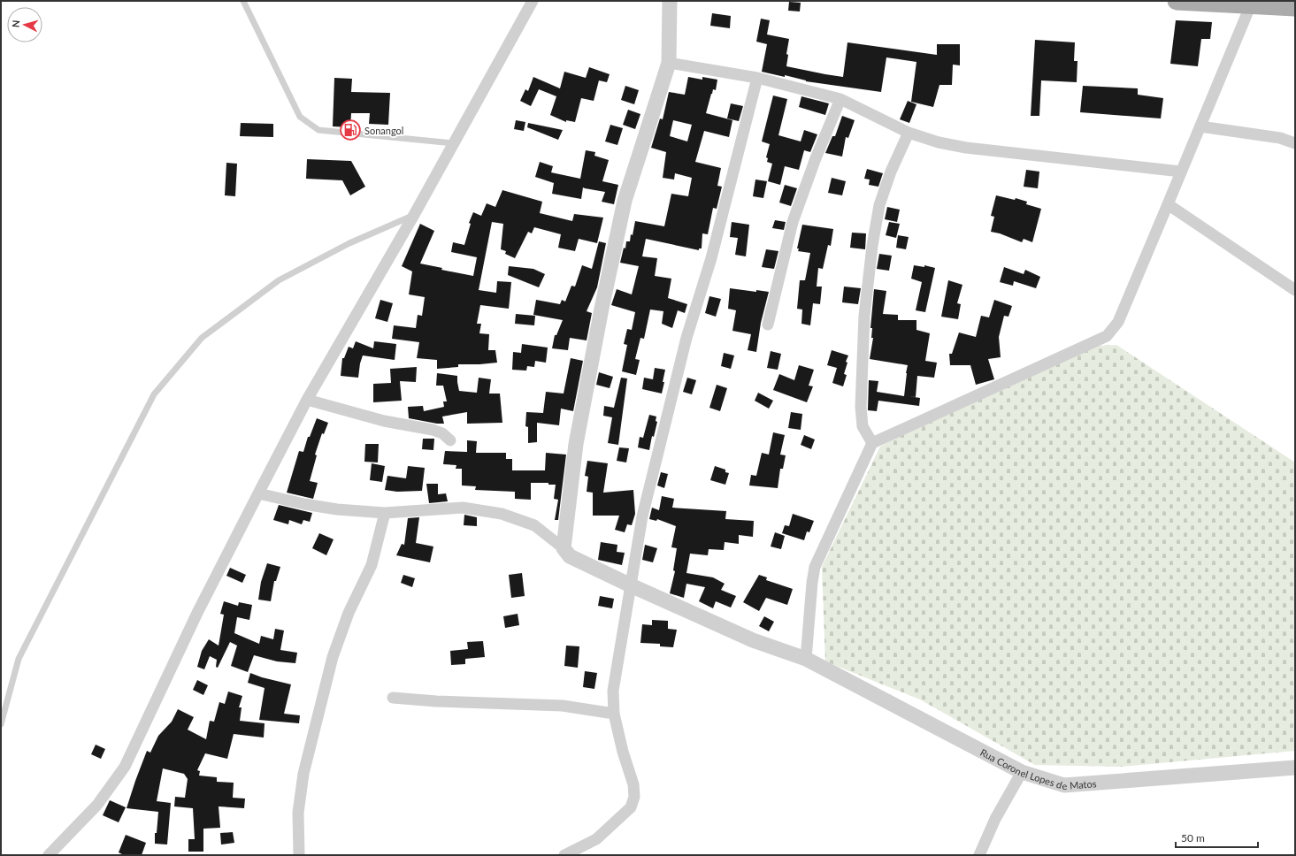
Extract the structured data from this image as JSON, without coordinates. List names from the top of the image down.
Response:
{
  "streets": {
    "street": ["Rua Coronel Lopes de Matos"]
  },
  "places": {
    "fuel station": ["Sonangol"]
  },
  "scale_bar": "50 m",
  "north": "left"
}
